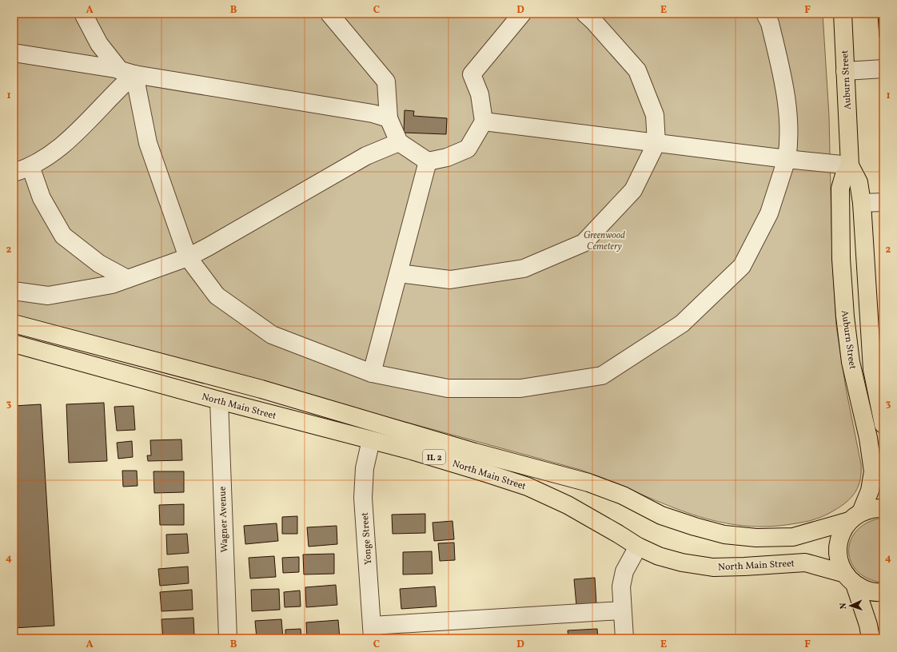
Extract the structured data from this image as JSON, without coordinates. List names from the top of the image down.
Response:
{
  "streets": {
    "main road": ["Auburn Street", "North Main Street", "IL 2"],
    "street": ["Wagner Avenue", "Yonge Street"]
  },
  "crossings": [
    ["Auburn Street", "North Main Street"],
    ["North Main Street", "Wagner Avenue"],
    ["North Main Street", "Yonge Street"]
  ],
  "parks": ["Greenwood Cemetery"],
  "north": "left",
  "grid": {
    "columns": [
      "A",
      "B",
      "C",
      "D",
      "E",
      "F"
    ],
    "rows": [
      "1",
      "2",
      "3",
      "4"
    ]
  }
}
